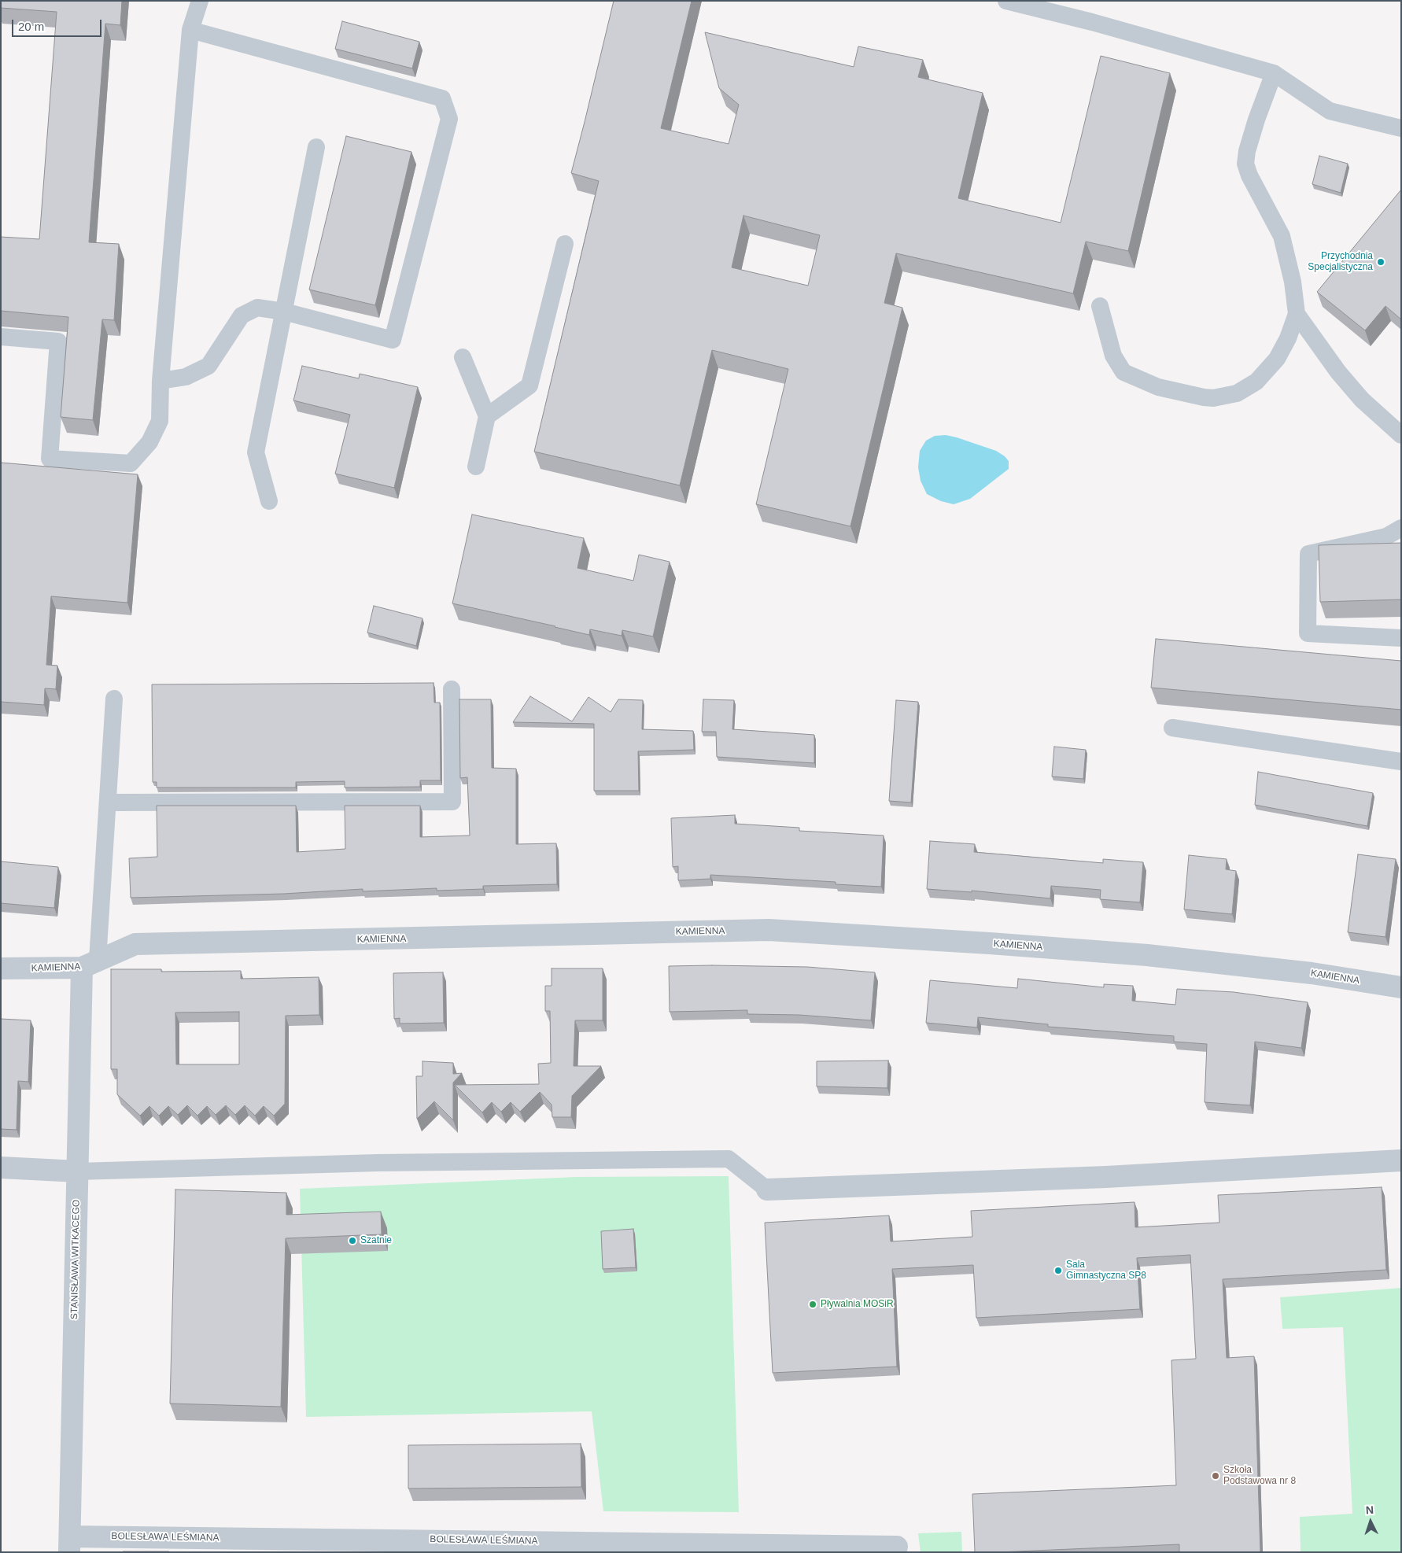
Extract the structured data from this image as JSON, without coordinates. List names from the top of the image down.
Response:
{
  "streets": {
    "street": ["KAMIENNA", "STANISŁAWA WITKACEGO", "BOLESŁAWA LEŚMIANA"]
  },
  "crossings": [
    ["KAMIENNA", "STANISŁAWA WITKACEGO"],
    ["STANISŁAWA WITKACEGO", "BOLESŁAWA LEŚMIANA"]
  ],
  "places": [
    "Przychodnia Specjalistyczna",
    "Szatnie",
    "Sala Gimnastyczna SP8",
    "Pływalnia MOSiR",
    "Szkoła Podstawowa nr 8"
  ],
  "scale_bar": "20 m",
  "north": "top"
}
